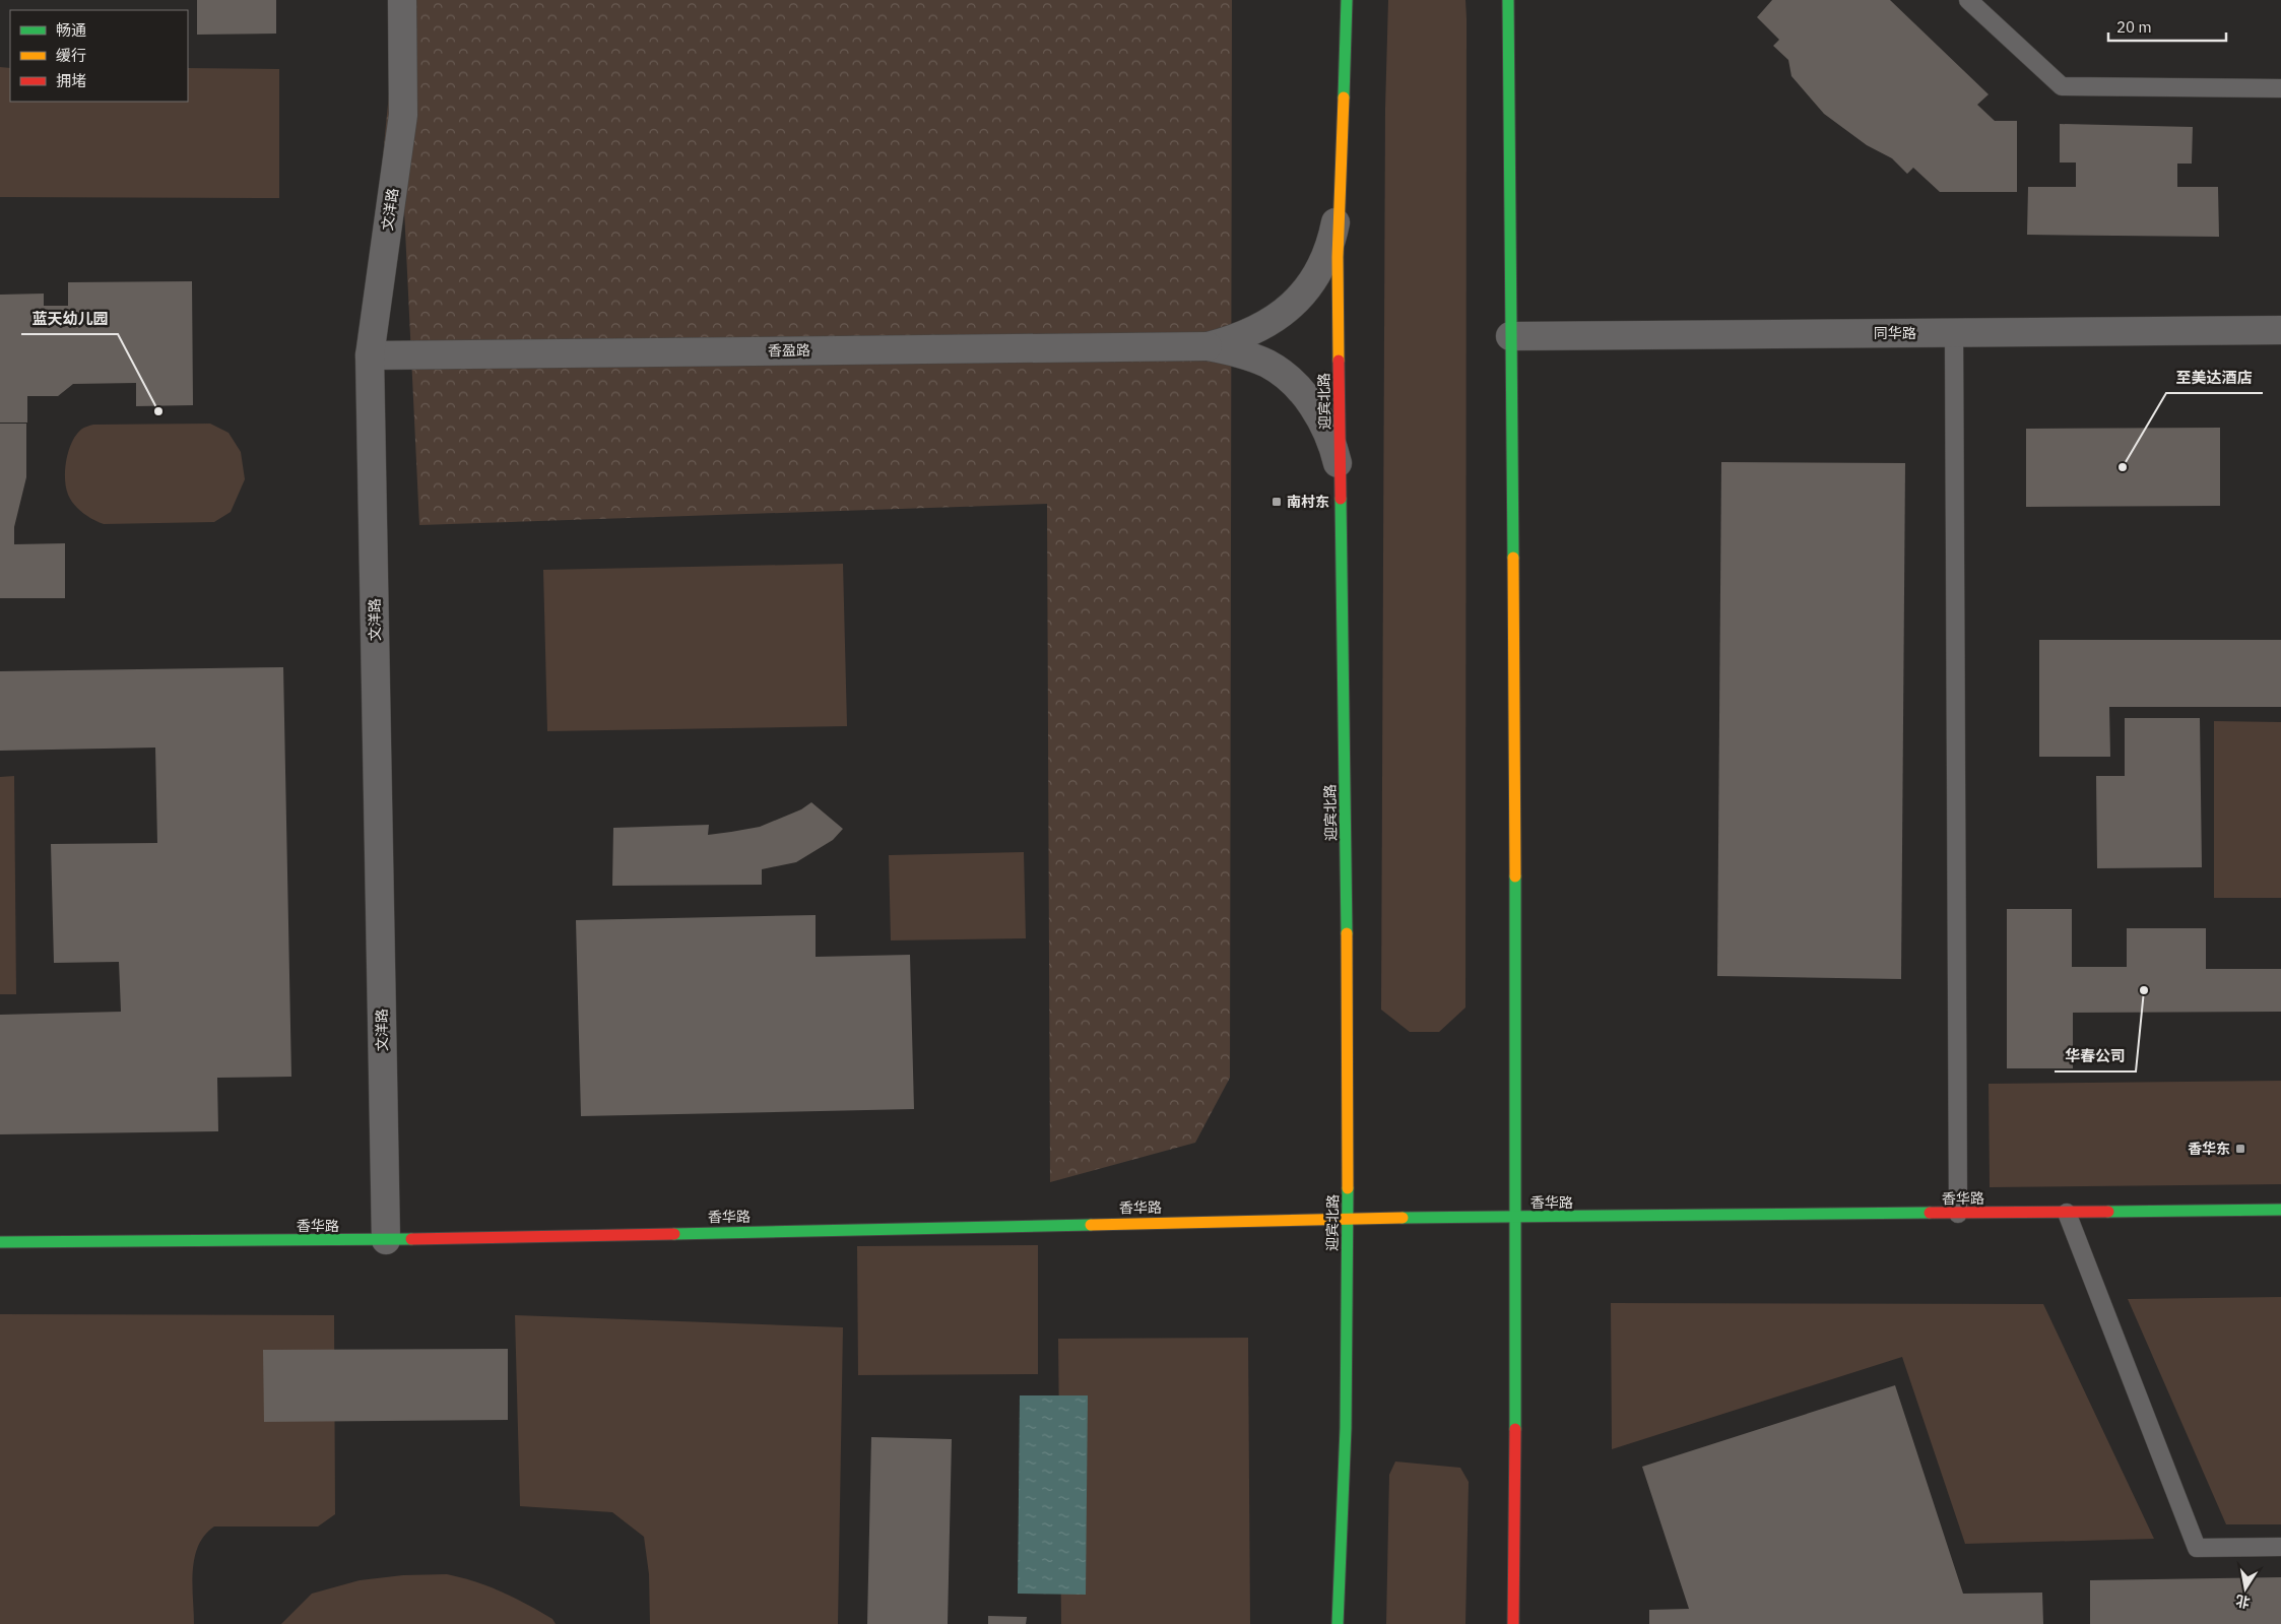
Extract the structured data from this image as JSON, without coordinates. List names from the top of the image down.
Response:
{
  "streets": {
    "main road": ["迎宾北路", "香华路"],
    "street": ["文洋路", "同华路", "香盈路"]
  },
  "crossings": [
    ["文洋路", "香盈路"],
    ["文洋路", "香华路"],
    ["迎宾北路", "香华路"]
  ],
  "places": {
    "other": ["蓝天幼儿园", "至美达酒店", "华春公司"],
    "transit": ["南村东", "香华东"]
  },
  "legend": ["畅通", "缓行", "拥堵"],
  "scale_bar": "20 m",
  "north": "bottom"
}
